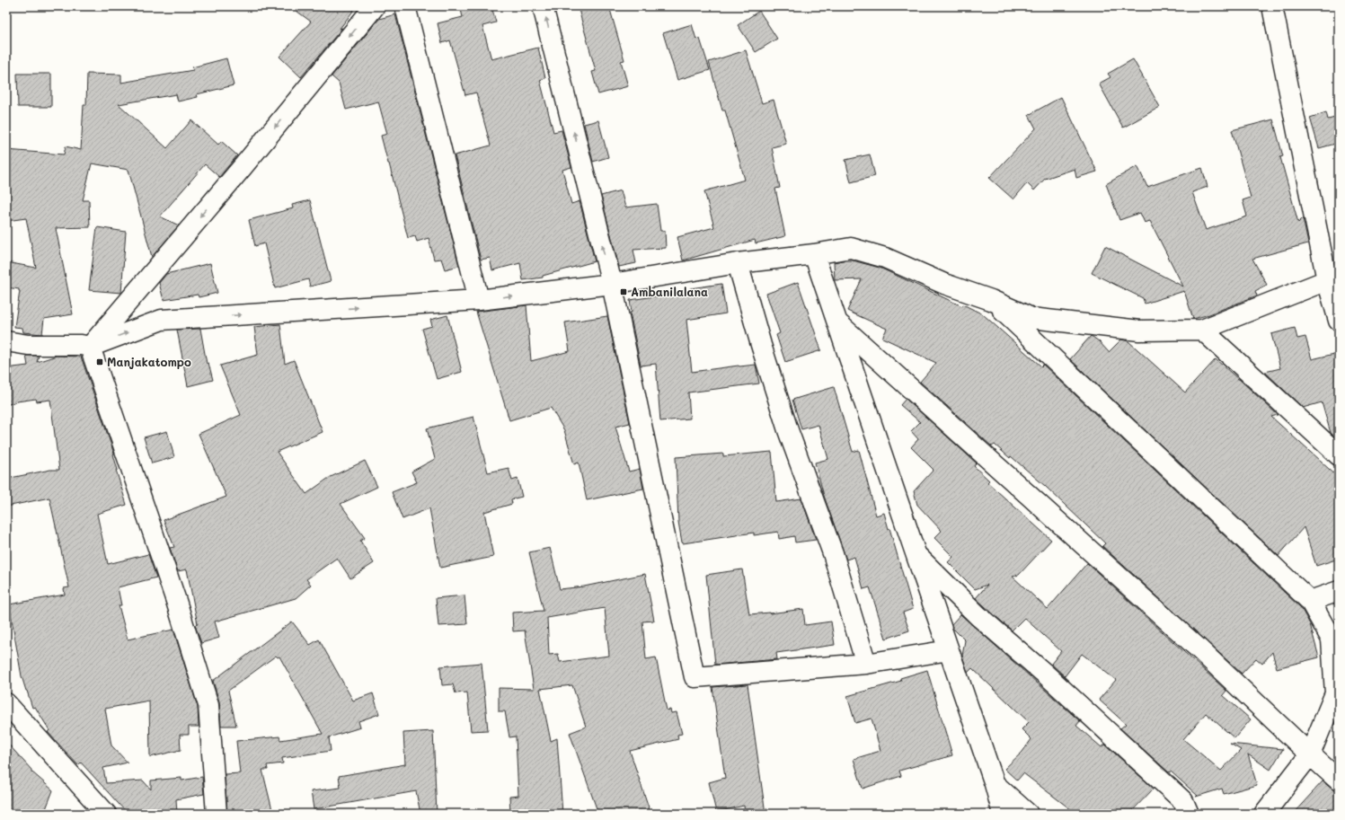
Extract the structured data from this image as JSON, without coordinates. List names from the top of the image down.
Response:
{
  "places": {
    "transit": ["Ambanilalana", "Manjakatompo"]
  }
}
